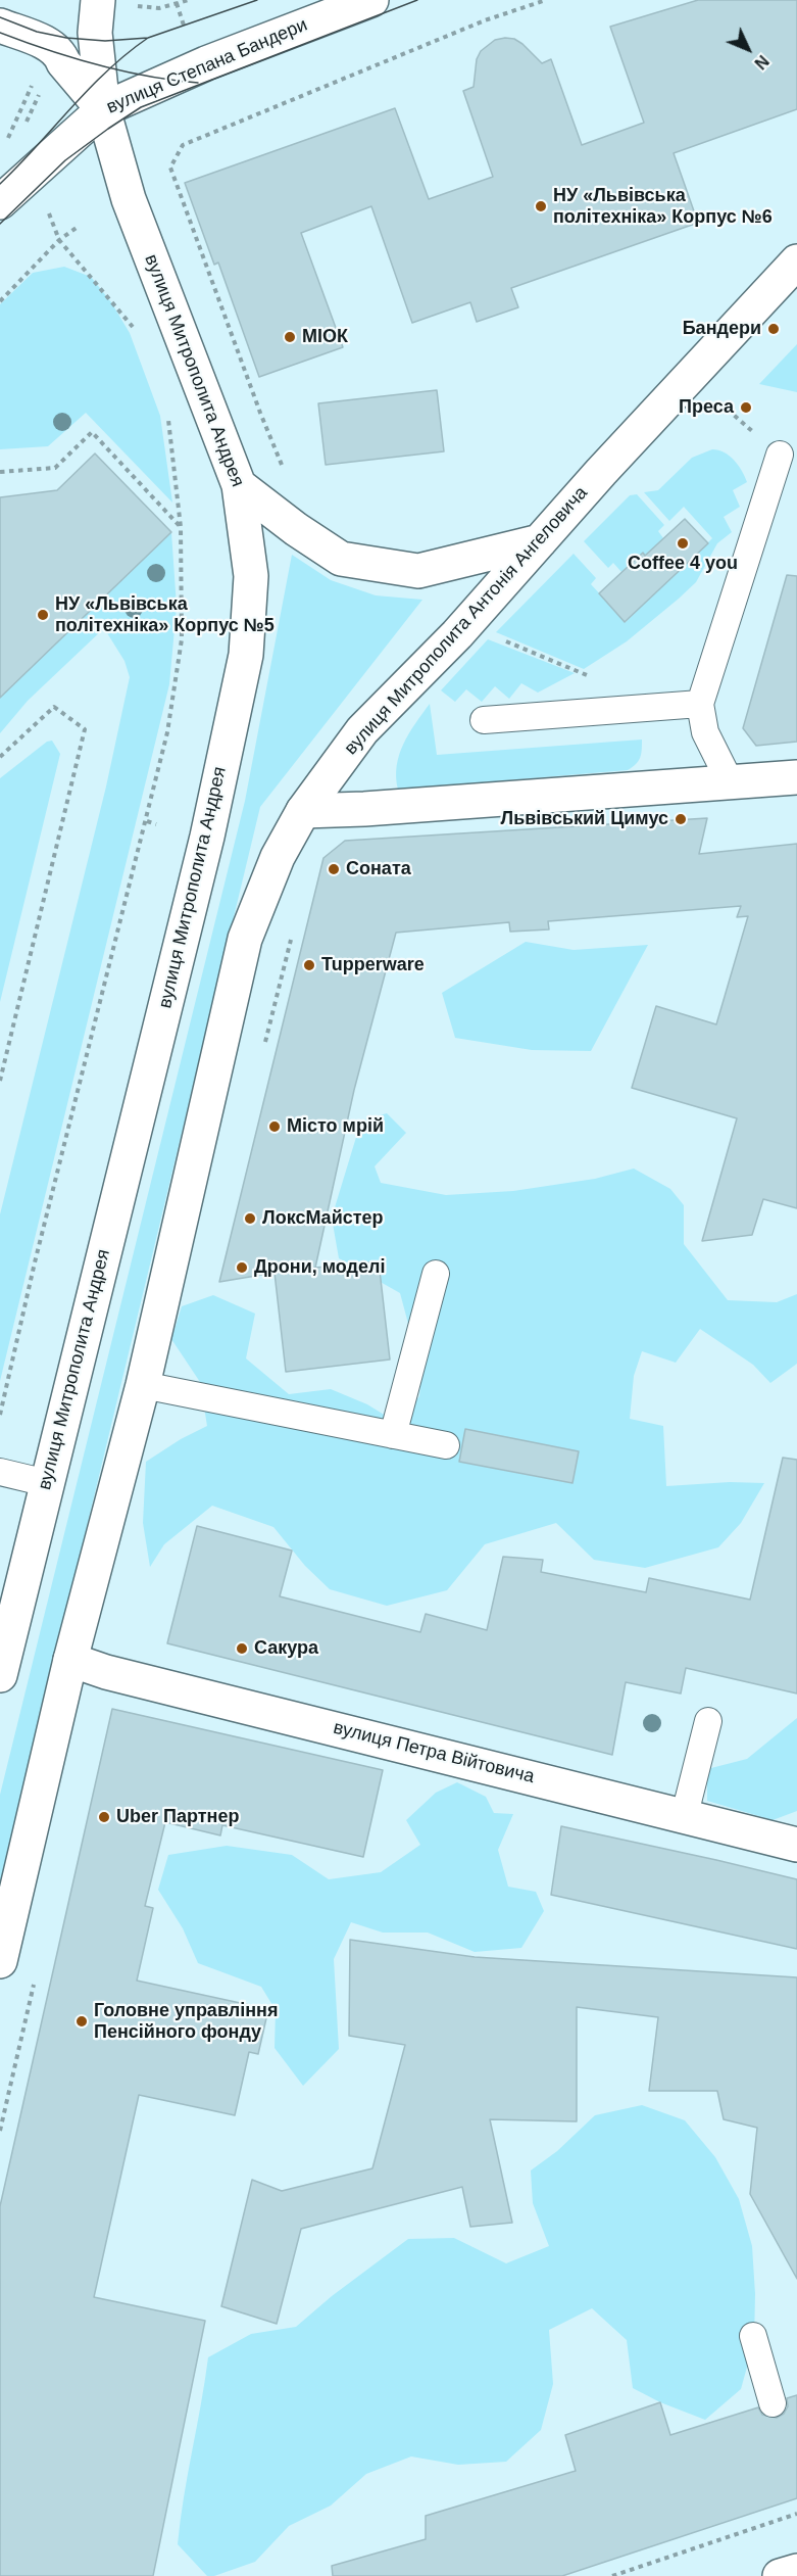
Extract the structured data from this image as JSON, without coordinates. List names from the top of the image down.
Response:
{
  "streets": {
    "street": [
      "вулиця Степана Бандери",
      "вулиця Митрополита Андрея",
      "вулиця Митрополита Антонія Ангеловича",
      "вулиця Петра Війтовича"
    ]
  },
  "crossings": [
    ["вулиця Степана Бандери", "вулиця Митрополита Андрея"]
  ],
  "places": [
    "НУ «Львівська політехніка» Корпус №6",
    "Бандери",
    "МІОК",
    "Преса",
    "Coffee 4 you",
    "НУ «Львівська політехніка» Корпус №5",
    "Львівський Цимус",
    "Соната",
    "Tupperware",
    "Місто мрій",
    "ЛоксМайстер",
    "Дрони, моделі",
    "Сакура",
    "Uber Партнер",
    "Головне управління Пенсійного фонду"
  ],
  "north": "bottom right"
}
